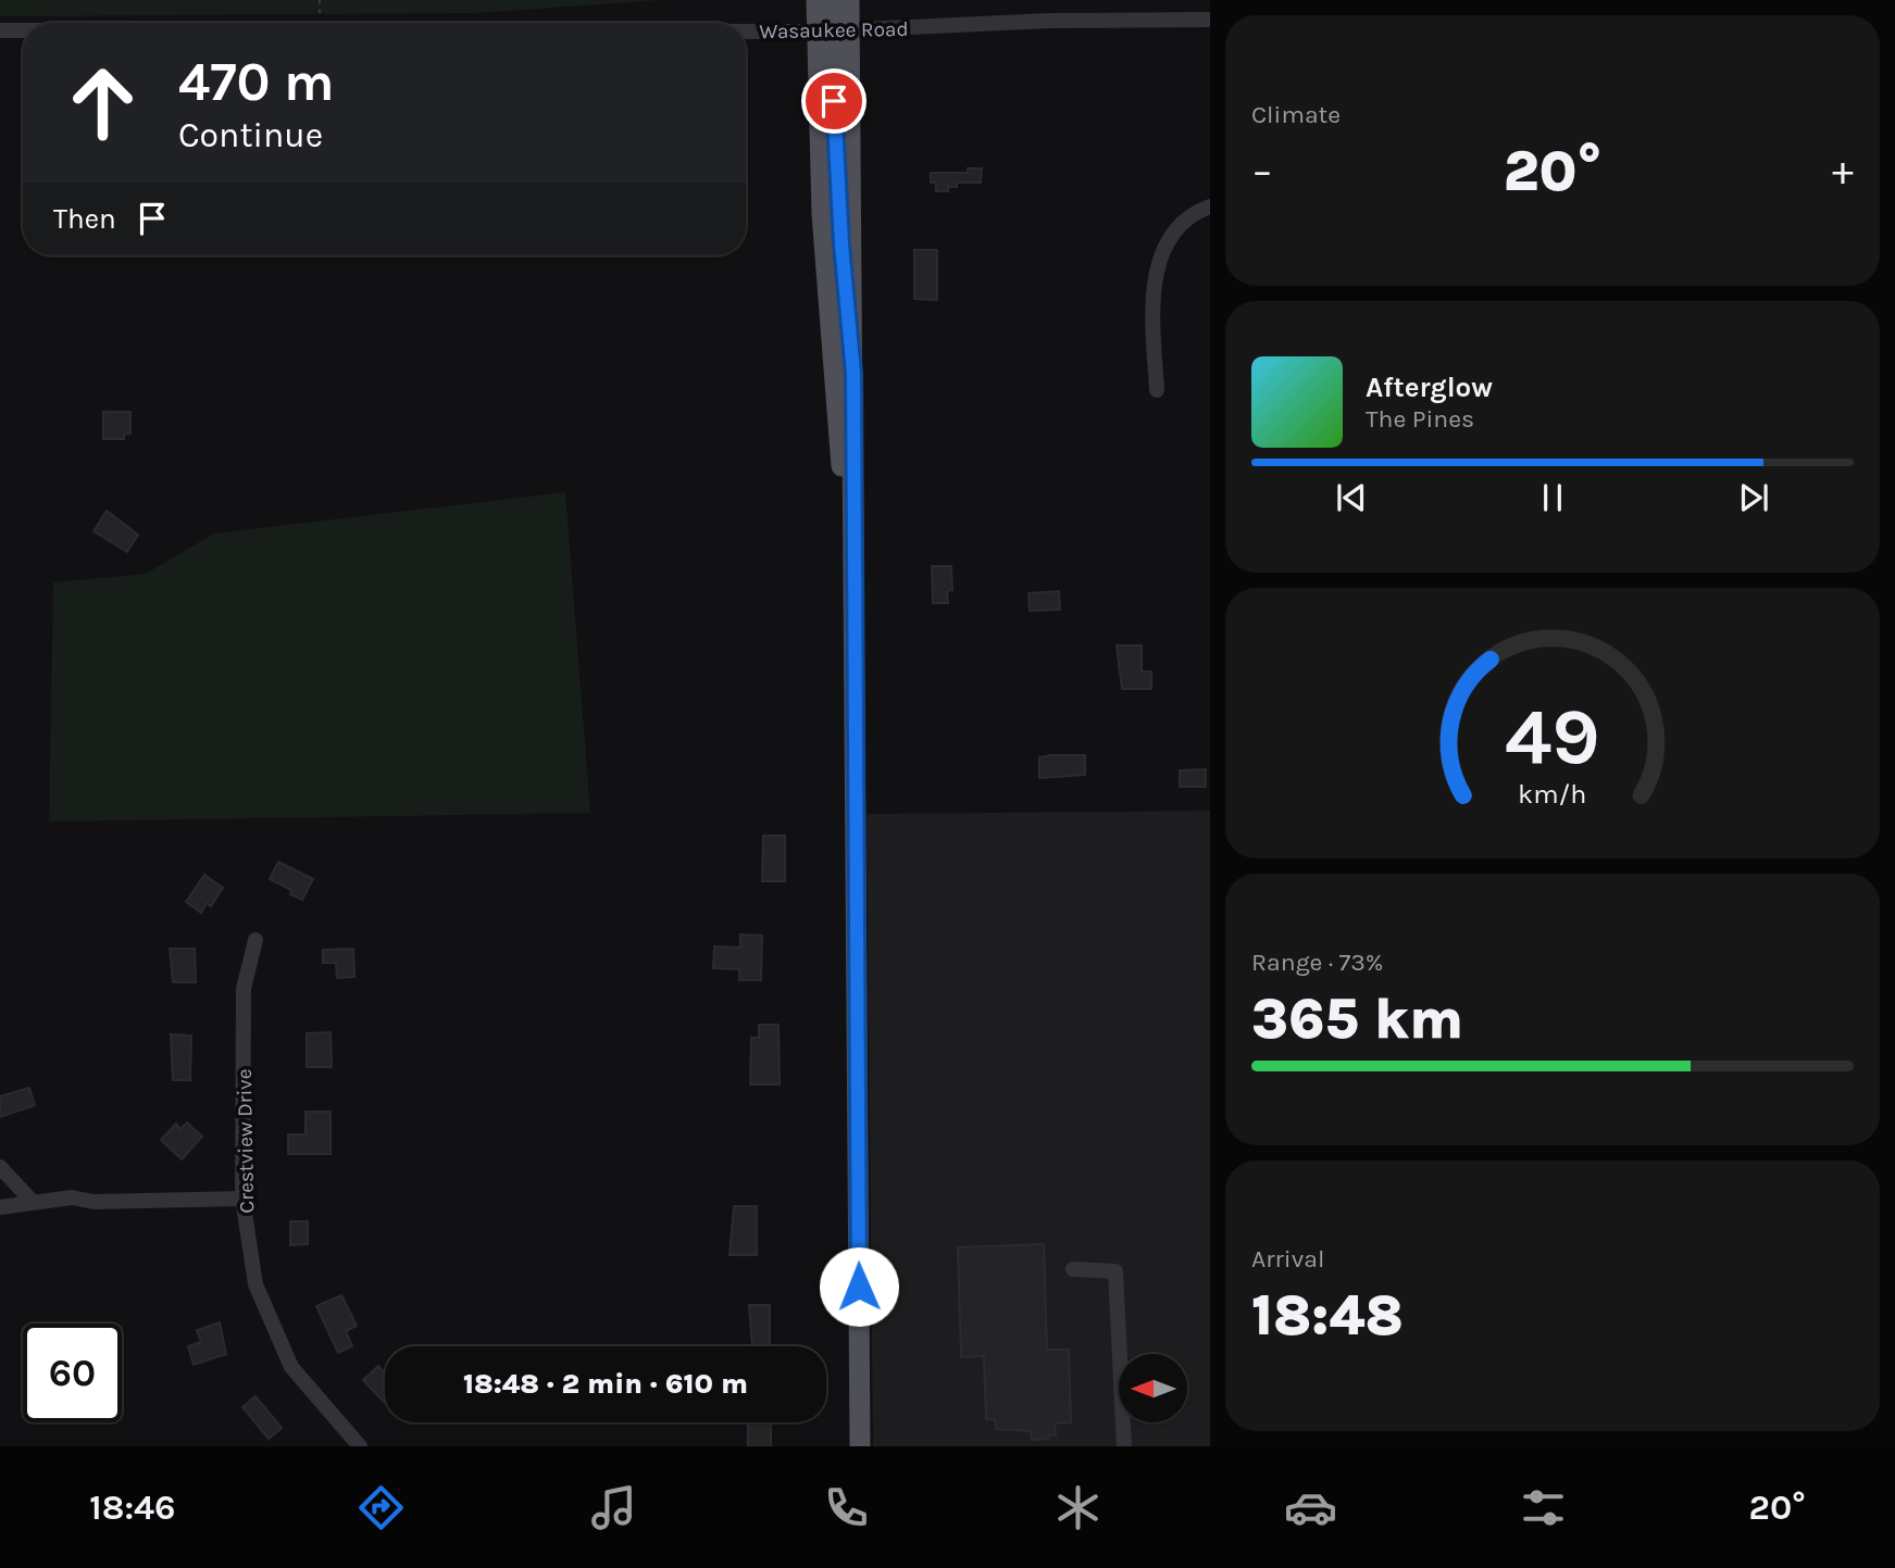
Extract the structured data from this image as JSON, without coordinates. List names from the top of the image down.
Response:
{
  "streets": {
    "street": ["Wasaukee Road", "Crestview Drive"]
  },
  "north": "left",
  "page": {
    "tile": [
      "Climate",
      ["Range · 73%", "365 km"],
      ["Arrival", "18:48"]
    ],
    "turn": ["470 m", "Continue"],
    "heat": ["−", "20°", "+"],
    "then": "Then",
    "song": ["Afterglow", "The Pines"],
    "limit": "60",
    "trip": "18:48 · 2 min · 610 m",
    "tabs": ["18:46", "20°"],
    "gauge": ["49", "km/h"]
  }
}
